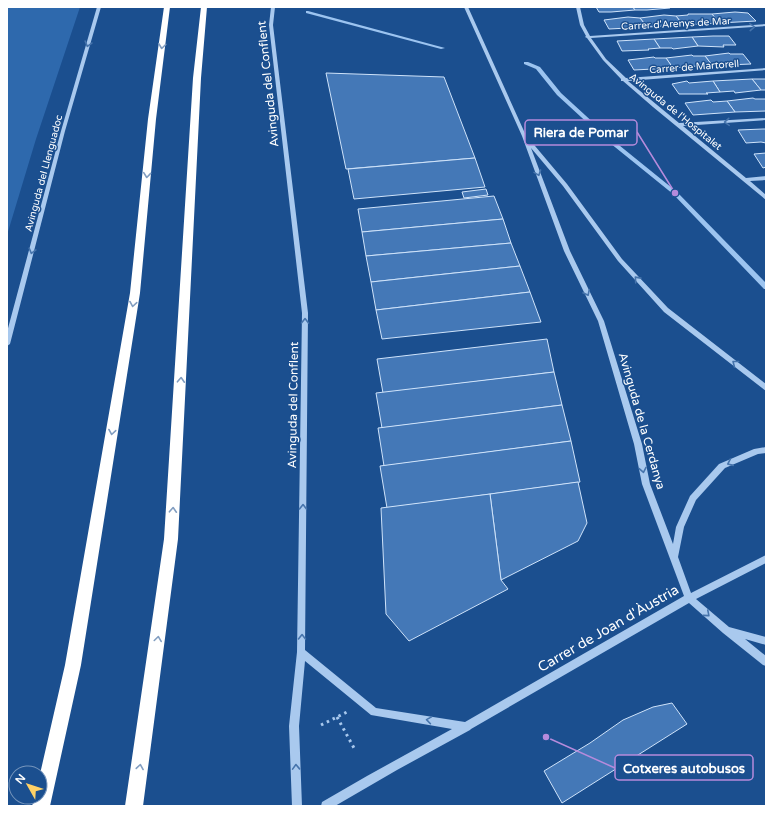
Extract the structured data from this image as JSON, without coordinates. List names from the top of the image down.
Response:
{
  "streets": {
    "street": [
      "Carrer d'Arenys de Mar",
      "Carrer de Martorell",
      "Avinguda del Conflent",
      "Avinguda de l'Hospitalet",
      "Avinguda del Llenguadoc",
      "Avinguda de la Cerdanya",
      "Carrer de Joan d'Àustria"
    ]
  },
  "crossings": [
    ["Carrer d'Arenys de Mar", "Avinguda de l'Hospitalet"],
    ["Carrer de Martorell", "Avinguda de l'Hospitalet"],
    ["Avinguda de la Cerdanya", "Carrer de Joan d'Àustria"]
  ],
  "one_way": ["Carrer d'Arenys de Mar", "Avinguda del Conflent", "Avinguda del Llenguadoc"],
  "places": ["Riera de Pomar", "Cotxeres autobusos"],
  "north": "top left"
}
